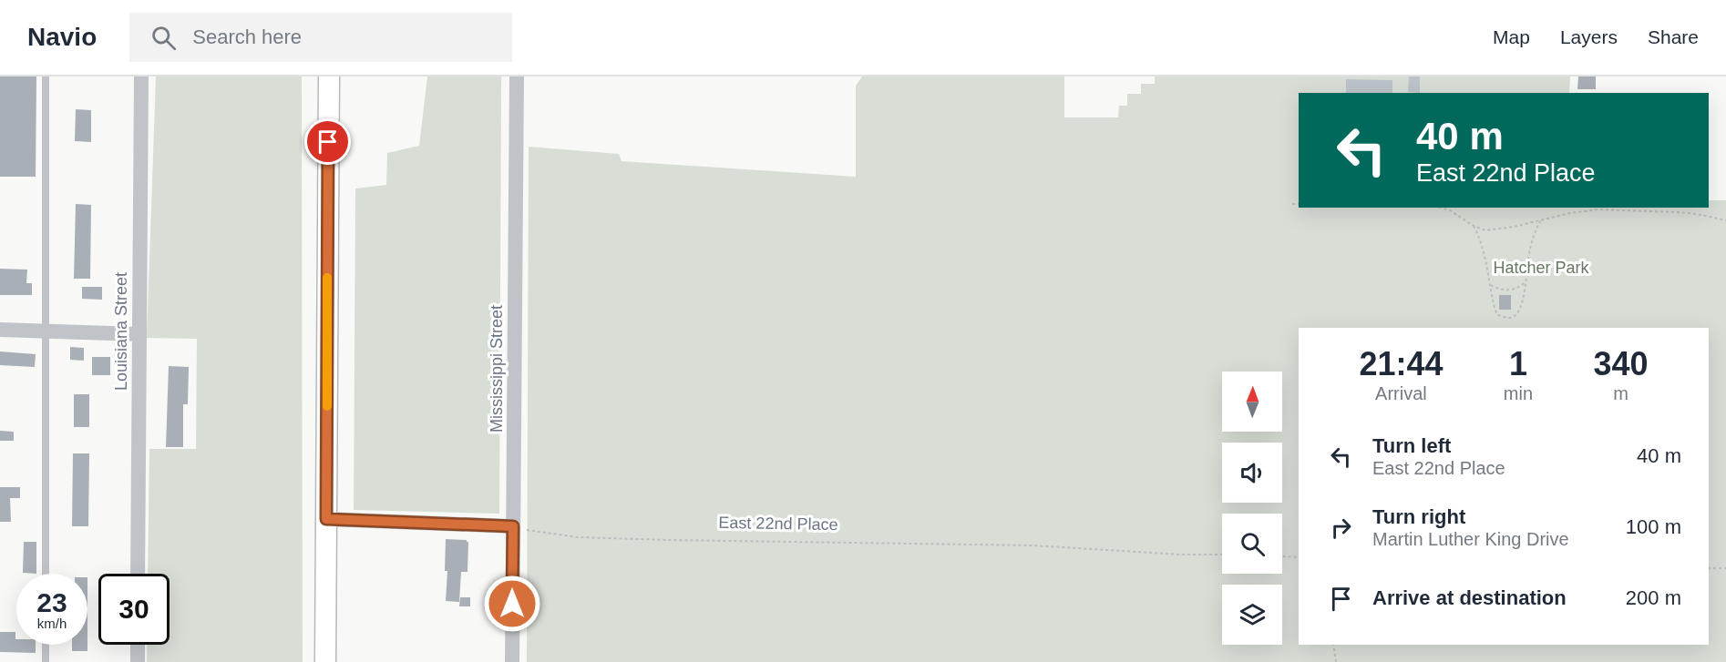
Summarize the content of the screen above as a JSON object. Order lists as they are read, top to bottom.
{
  "streets": {
    "street": ["Louisiana Street", "Mississippi Street"],
    "path": ["East 22nd Place"]
  },
  "crossings": [
    ["Mississippi Street", "East 22nd Place"]
  ],
  "parks": ["Hatcher Park"],
  "north": "top",
  "page": {
    "header": "Navio",
    "search": "Search here",
    "nav": ["Map", "Layers", "Share"],
    "turn": ["40 m", "East 22nd Place"],
    "eta": [
      "21:44",
      "Arrival",
      "1",
      "min",
      "340",
      "m"
    ],
    "list": [
      {
        "name": "Turn left",
        "note": "East 22nd Place",
        "value": "40 m"
      },
      {
        "name": "Turn right",
        "note": "Martin Luther King Drive",
        "value": "100 m"
      },
      {
        "name": "Arrive at destination",
        "value": "200 m"
      }
    ],
    "speed": "23 km/h",
    "limit": "30"
  }
}
